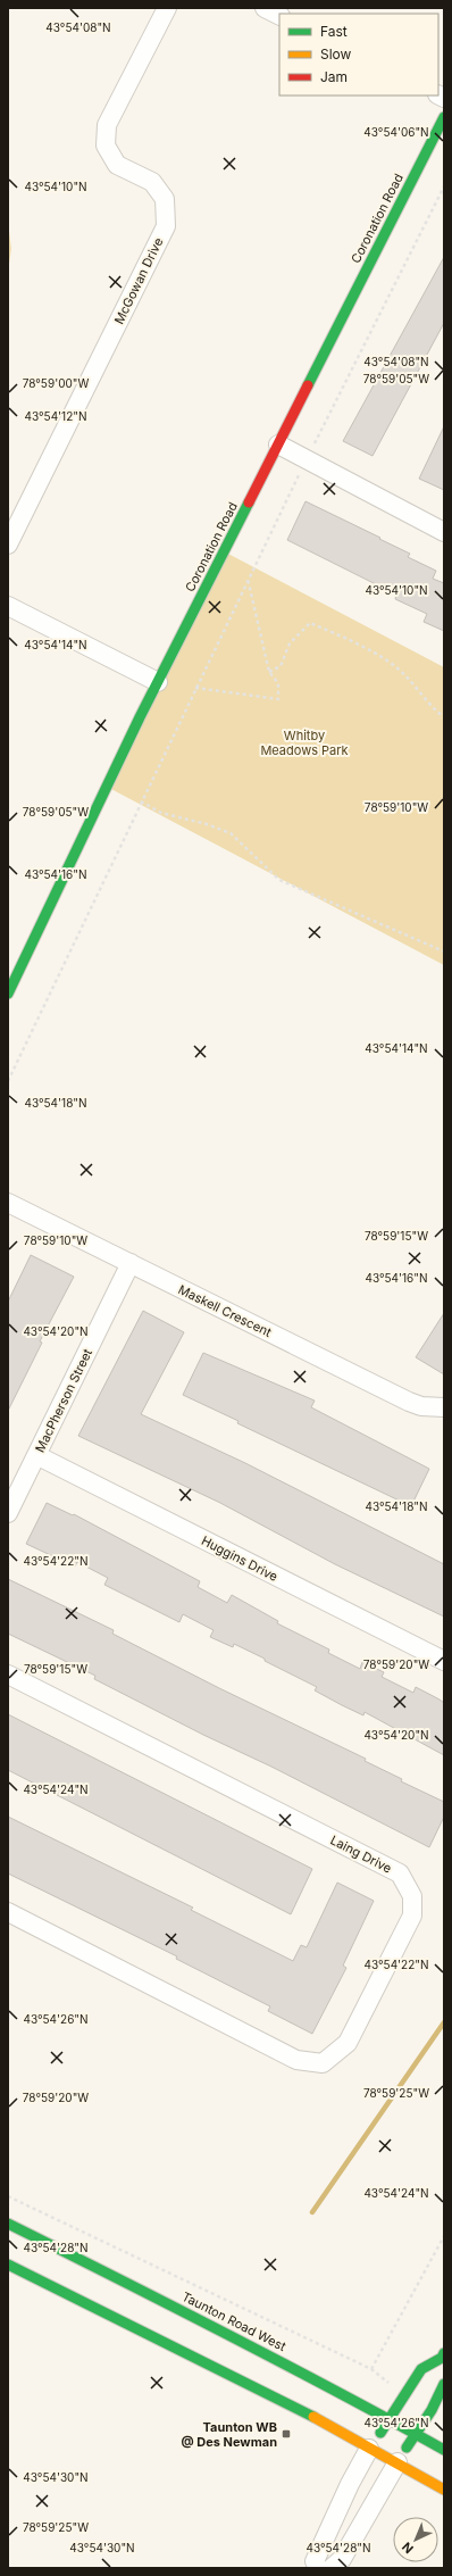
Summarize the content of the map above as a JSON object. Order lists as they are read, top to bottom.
{
  "streets": {
    "street": [
      "Coronation Road",
      "McGowan Drive",
      "Maskell Crescent",
      "MacPherson Street",
      "Huggins Drive",
      "Laing Drive",
      "Taunton Road West"
    ]
  },
  "crossings": [
    ["Maskell Crescent", "MacPherson Street"],
    ["MacPherson Street", "Huggins Drive"]
  ],
  "parks": ["Whitby Meadows Park"],
  "places": {
    "transit": ["Taunton WB @ Des Newman"]
  },
  "legend": ["Fast", "Slow", "Jam"],
  "north": "bottom left",
  "coordinates": [
    "43°54'08\"N",
    "43°54'06\"N",
    "43°54'10\"N",
    "78°59'05\"W",
    "78°59'00\"W",
    "43°54'12\"N",
    "43°54'14\"N",
    "78°59'10\"W",
    "43°54'16\"N",
    "43°54'18\"N",
    "78°59'15\"W",
    "43°54'20\"N",
    "43°54'22\"N",
    "78°59'20\"W",
    "43°54'24\"N",
    "43°54'26\"N",
    "78°59'25\"W",
    "43°54'28\"N",
    "43°54'30\"N"
  ]
}
